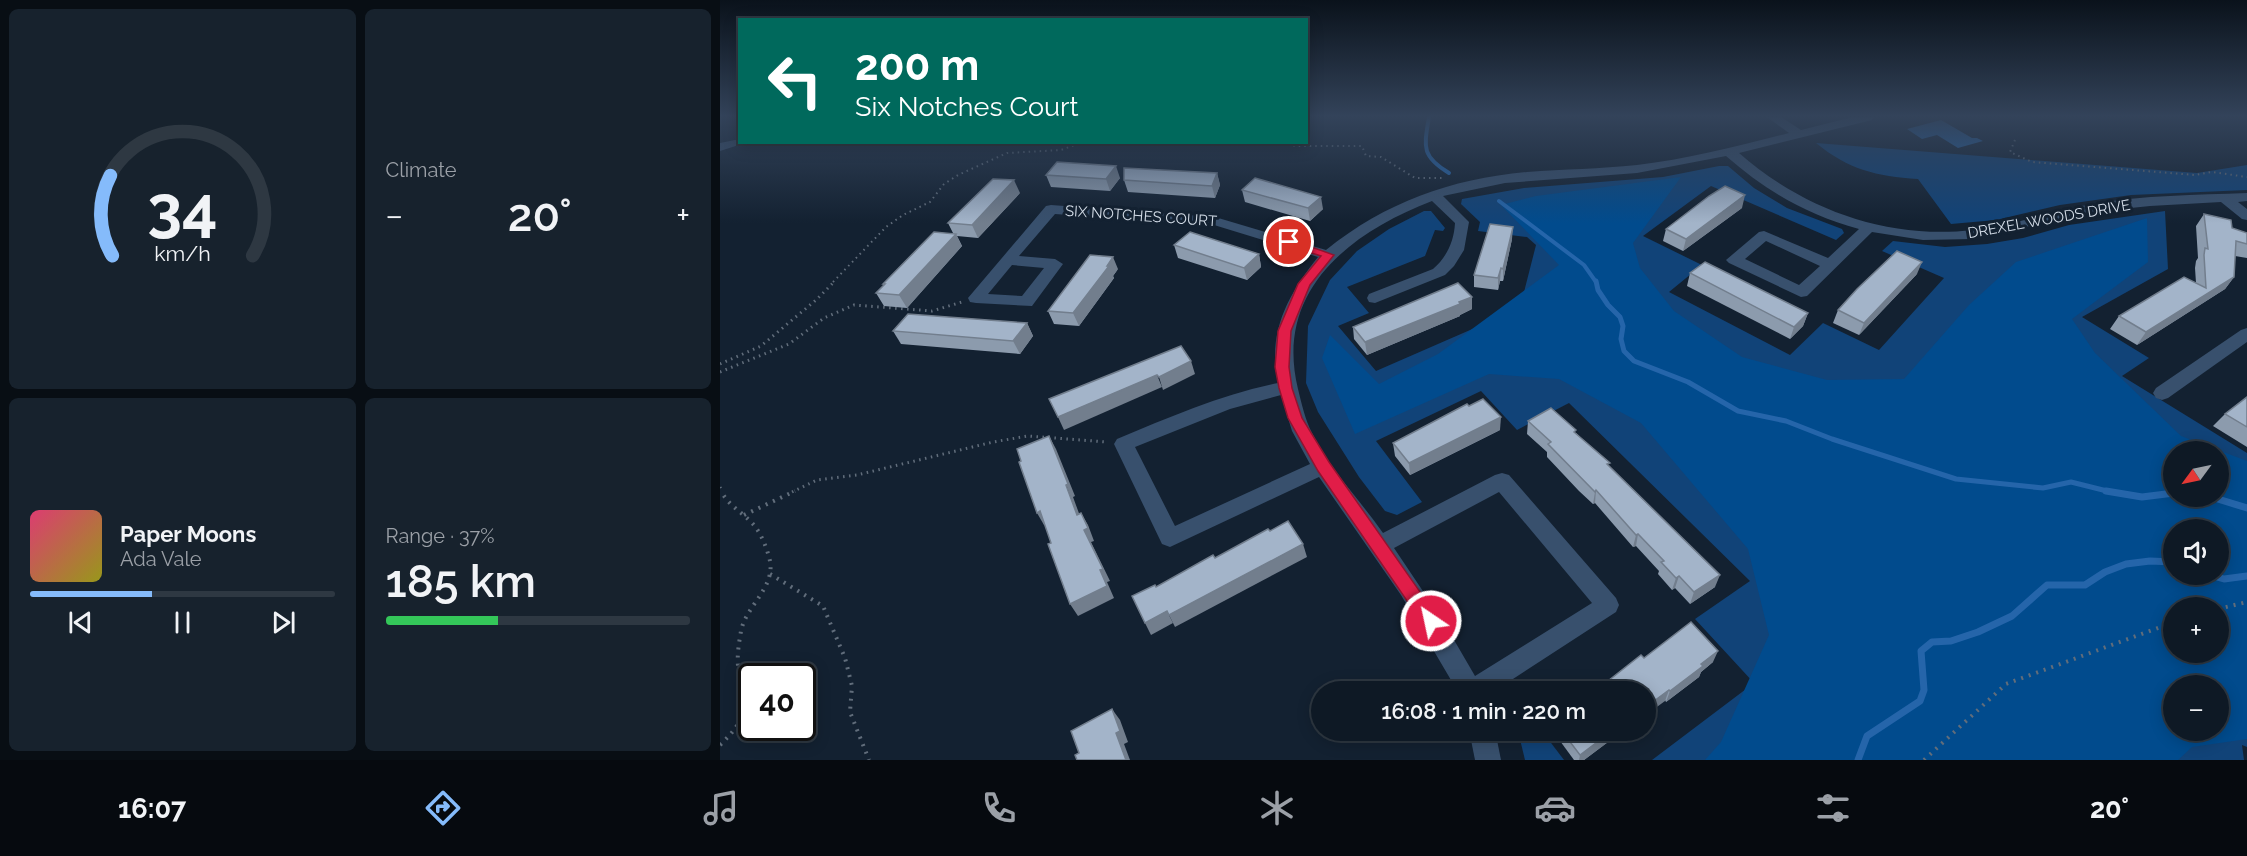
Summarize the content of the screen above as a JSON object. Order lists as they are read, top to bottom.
{
  "streets": {
    "street": ["SIX NOTCHES COURT", "DREXEL WOODS DRIVE"]
  },
  "north": "bottom left",
  "page": {
    "tile": [
      "Climate",
      ["Range · 37%", "185 km"]
    ],
    "turn": ["200 m", "Six Notches Court"],
    "heat": ["−", "20°", "+"],
    "map_buttons": ["+", "−"],
    "song": ["Paper Moons", "Ada Vale"],
    "limit": "40",
    "trip": "16:08 · 1 min · 220 m",
    "tabs": ["16:07", "20°"],
    "gauge": ["34", "km/h"]
  }
}
